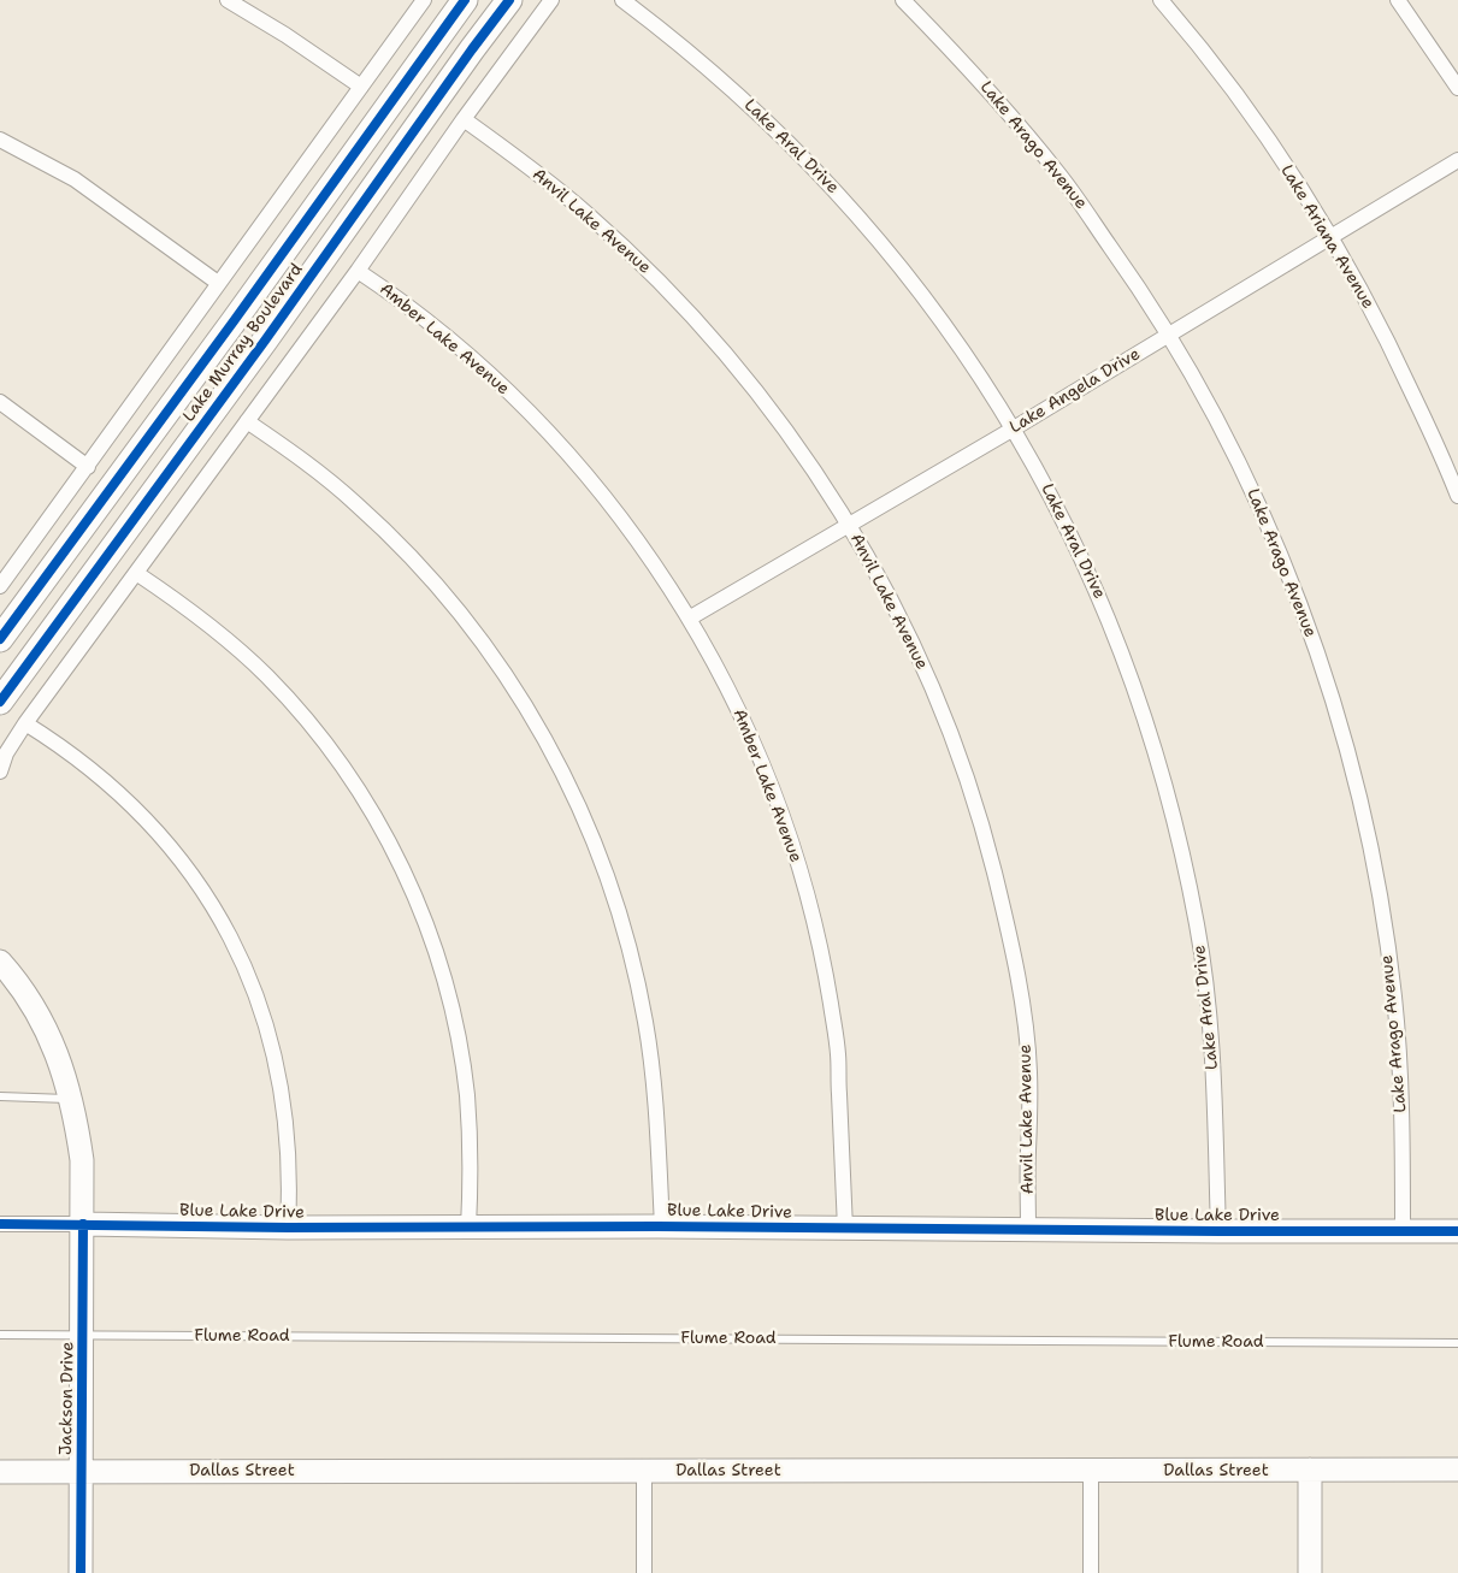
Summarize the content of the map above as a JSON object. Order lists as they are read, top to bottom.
{
  "streets": {
    "main road": ["Lake Murray Boulevard"],
    "street": [
      "Lake Arago Avenue",
      "Lake Aral Drive",
      "Anvil Lake Avenue",
      "Lake Ariana Avenue",
      "Amber Lake Avenue",
      "Lake Angela Drive",
      "Blue Lake Drive",
      "Jackson Drive",
      "Dallas Street"
    ],
    "lane": ["Flume Road"]
  },
  "crossings": [
    ["Lake Arago Avenue", "Lake Angela Drive"],
    ["Lake Arago Avenue", "Blue Lake Drive"],
    ["Lake Aral Drive", "Lake Angela Drive"],
    ["Lake Aral Drive", "Blue Lake Drive"],
    ["Anvil Lake Avenue", "Lake Angela Drive"],
    ["Anvil Lake Avenue", "Blue Lake Drive"],
    ["Lake Ariana Avenue", "Lake Angela Drive"],
    ["Amber Lake Avenue", "Lake Angela Drive"],
    ["Amber Lake Avenue", "Blue Lake Drive"],
    ["Blue Lake Drive", "Jackson Drive"],
    ["Flume Road", "Jackson Drive"],
    ["Jackson Drive", "Dallas Street"]
  ]
}
